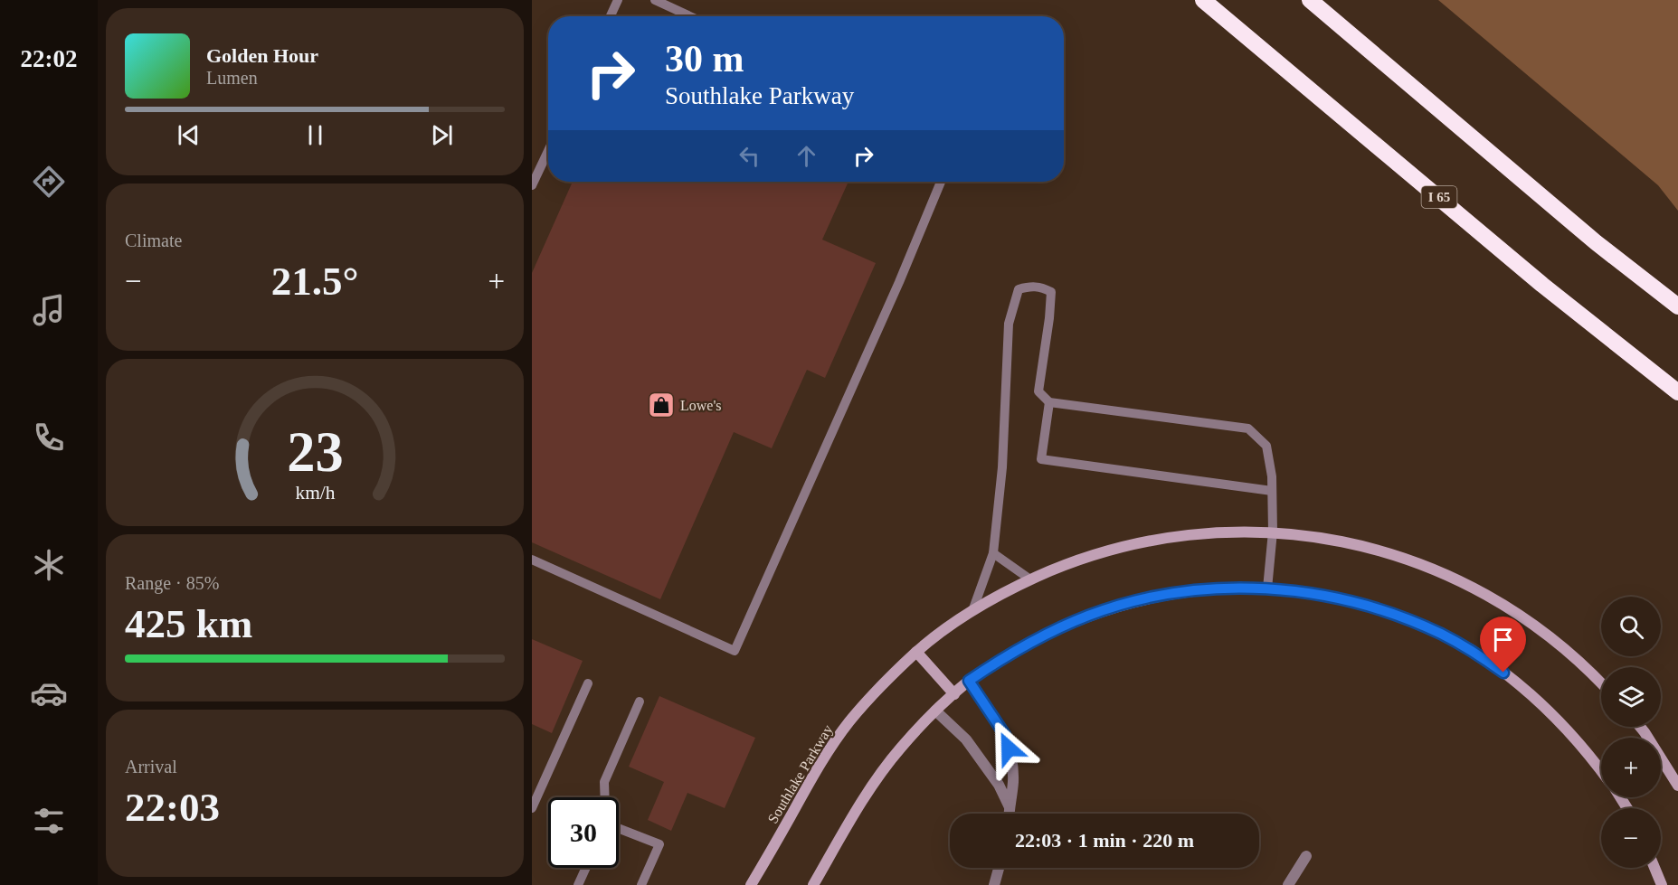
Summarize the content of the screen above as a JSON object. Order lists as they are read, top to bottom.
{
  "streets": {
    "highway": ["I 65"],
    "street": ["Southlake Parkway"]
  },
  "places": {
    "shop": ["Lowe's"]
  },
  "page": {
    "tabs": "22:02",
    "turn": ["30 m", "Southlake Parkway"],
    "song": ["Golden Hour", "Lumen"],
    "tile": [
      "Climate",
      ["Range · 85%", "425 km"],
      ["Arrival", "22:03"]
    ],
    "heat": ["−", "21.5°", "+"],
    "map_buttons": ["+", "−"],
    "limit": "30",
    "trip": "22:03 · 1 min · 220 m",
    "gauge": ["23", "km/h"]
  }
}
